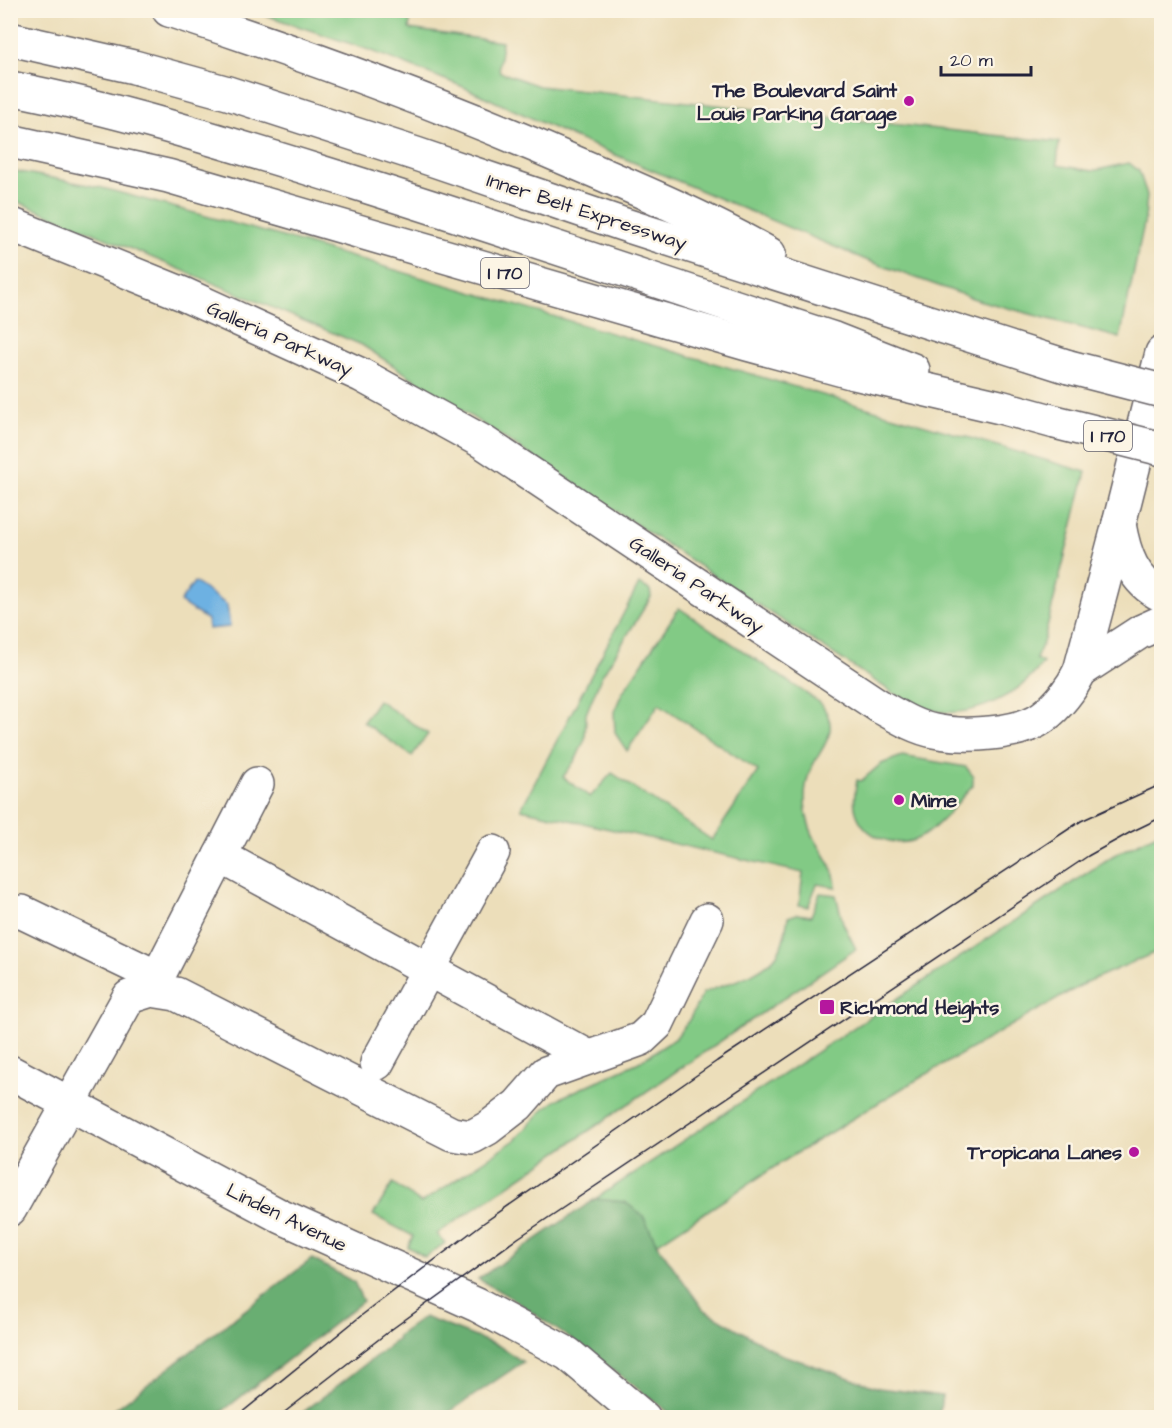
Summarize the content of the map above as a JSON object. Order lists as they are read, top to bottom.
{
  "streets": {
    "main road": [
      "Inner Belt Expressway",
      "I 170",
      "Galleria Parkway",
      "Linden Avenue"
    ]
  },
  "places": {
    "other": ["The Boulevard Saint Louis Parking Garage", "Mime", "Tropicana Lanes"],
    "transit": ["Richmond Heights"]
  },
  "scale_bar": "20 m"
}
